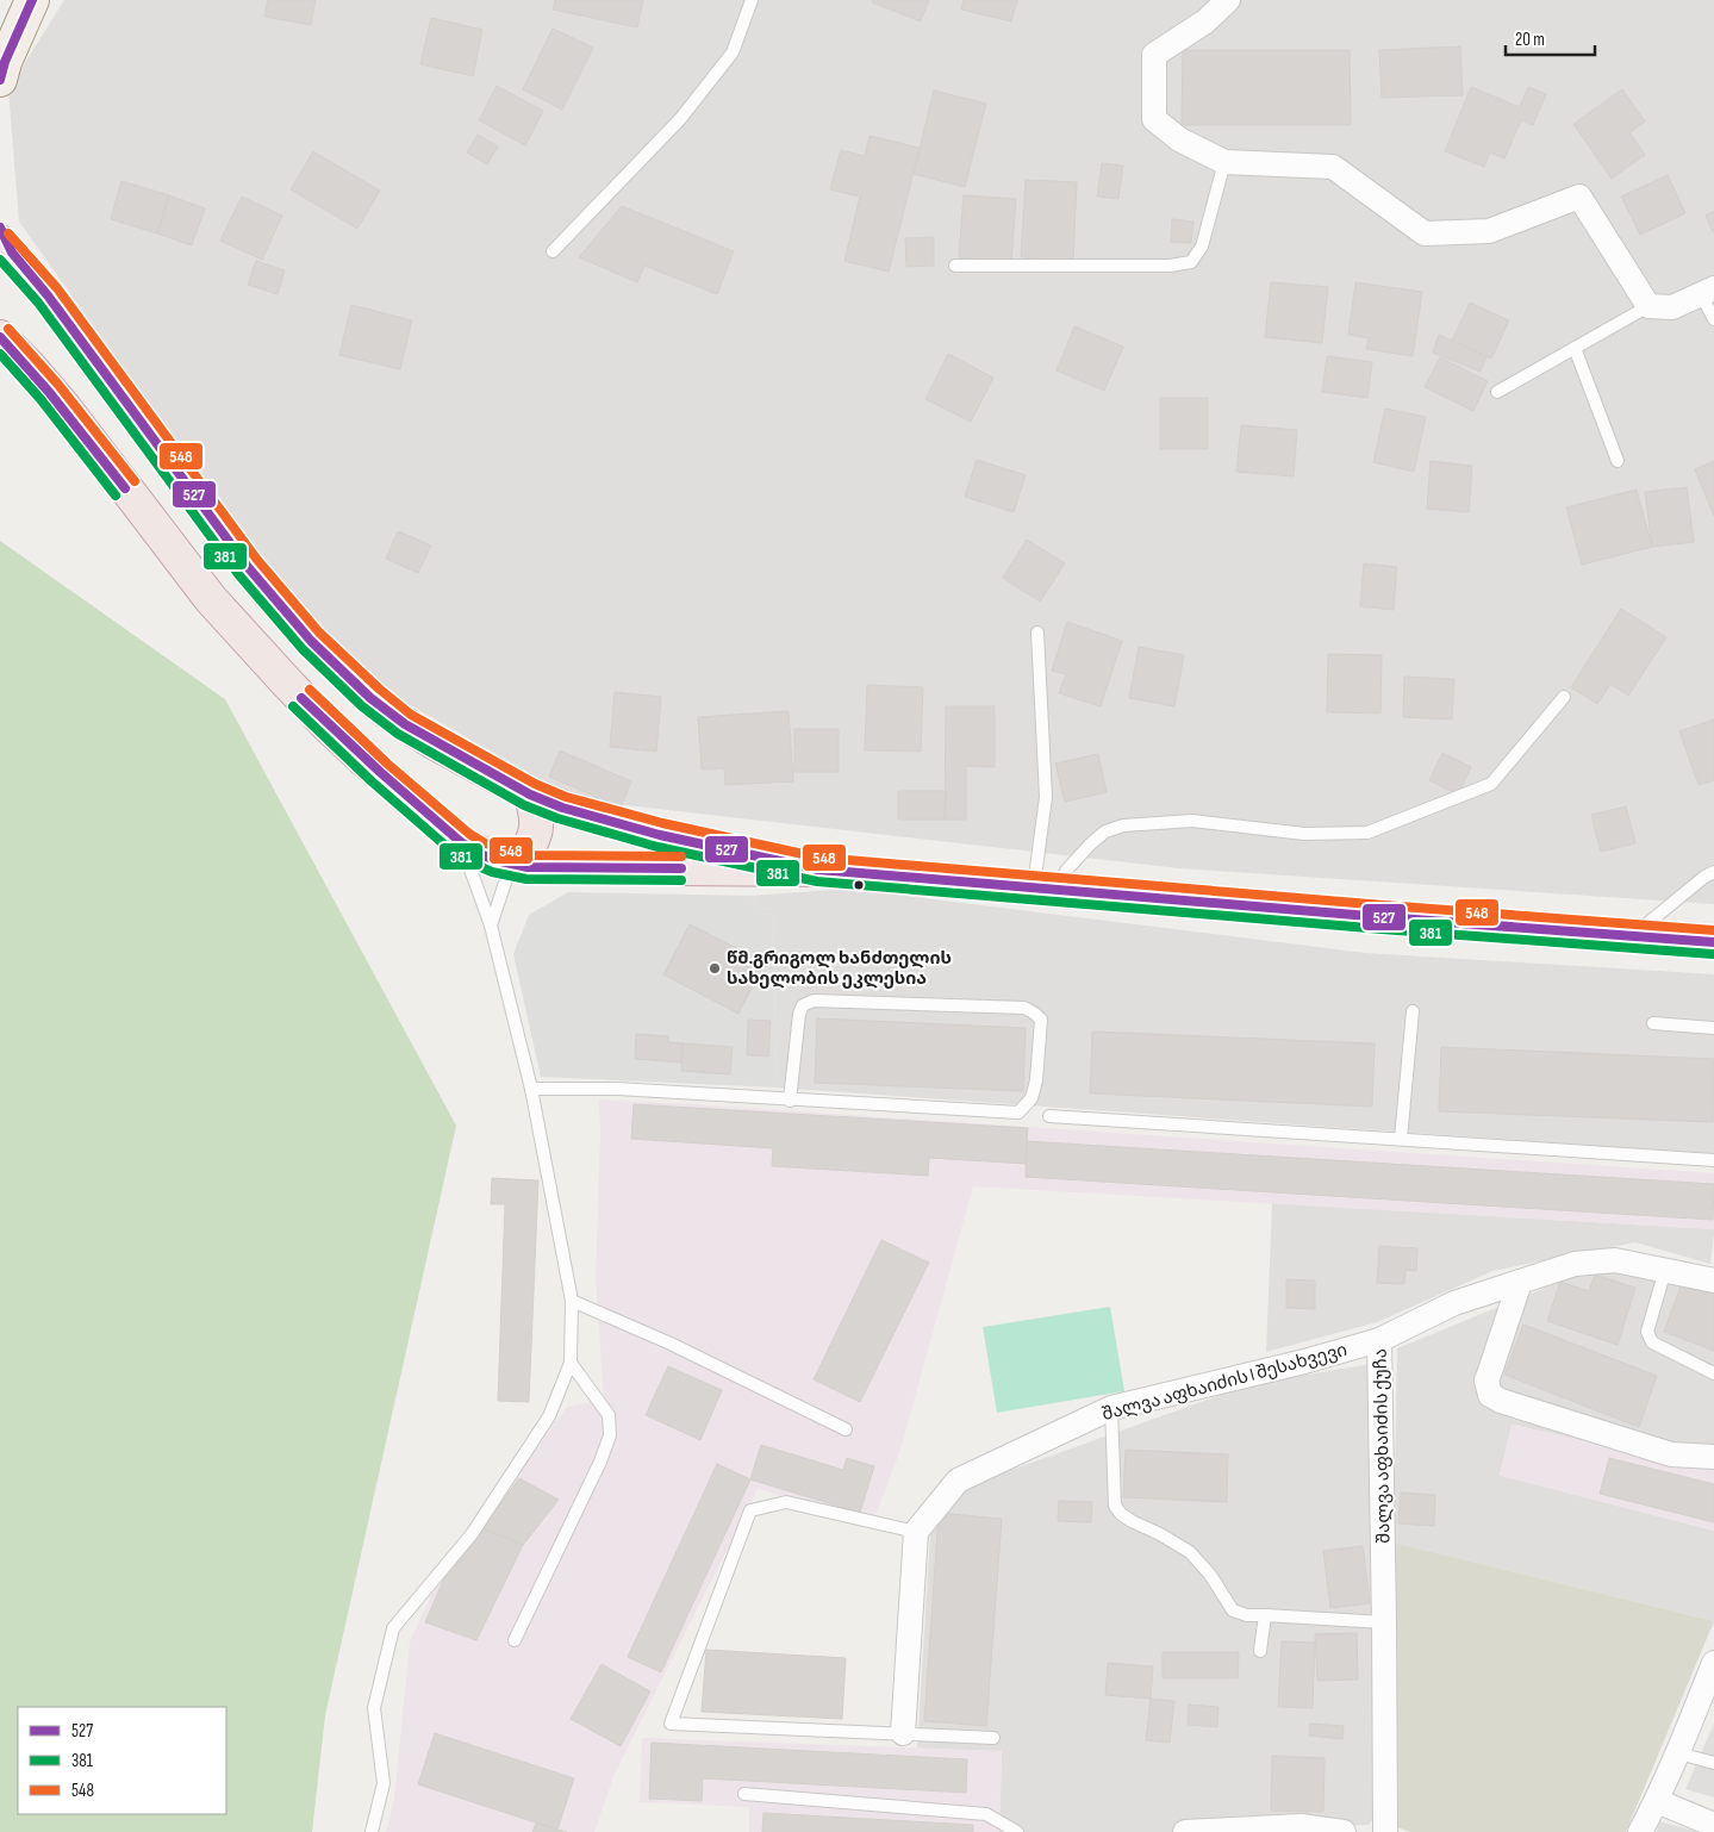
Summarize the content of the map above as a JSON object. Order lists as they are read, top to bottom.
{
  "streets": {
    "street": ["შალვა აფხაიძის I შესახვევი", "შალვა აფხაიძის ქუჩა"]
  },
  "crossings": [
    ["შალვა აფხაიძის I შესახვევი", "შალვა აფხაიძის ქუჩა"]
  ],
  "places": ["წმ.გრიგოლ ხანძთელის სახელობის ეკლესია"],
  "lines": ["transit line 527", "transit line 548", "transit line 381"],
  "legend": ["527", "381", "548"],
  "scale_bar": "20 m"
}
